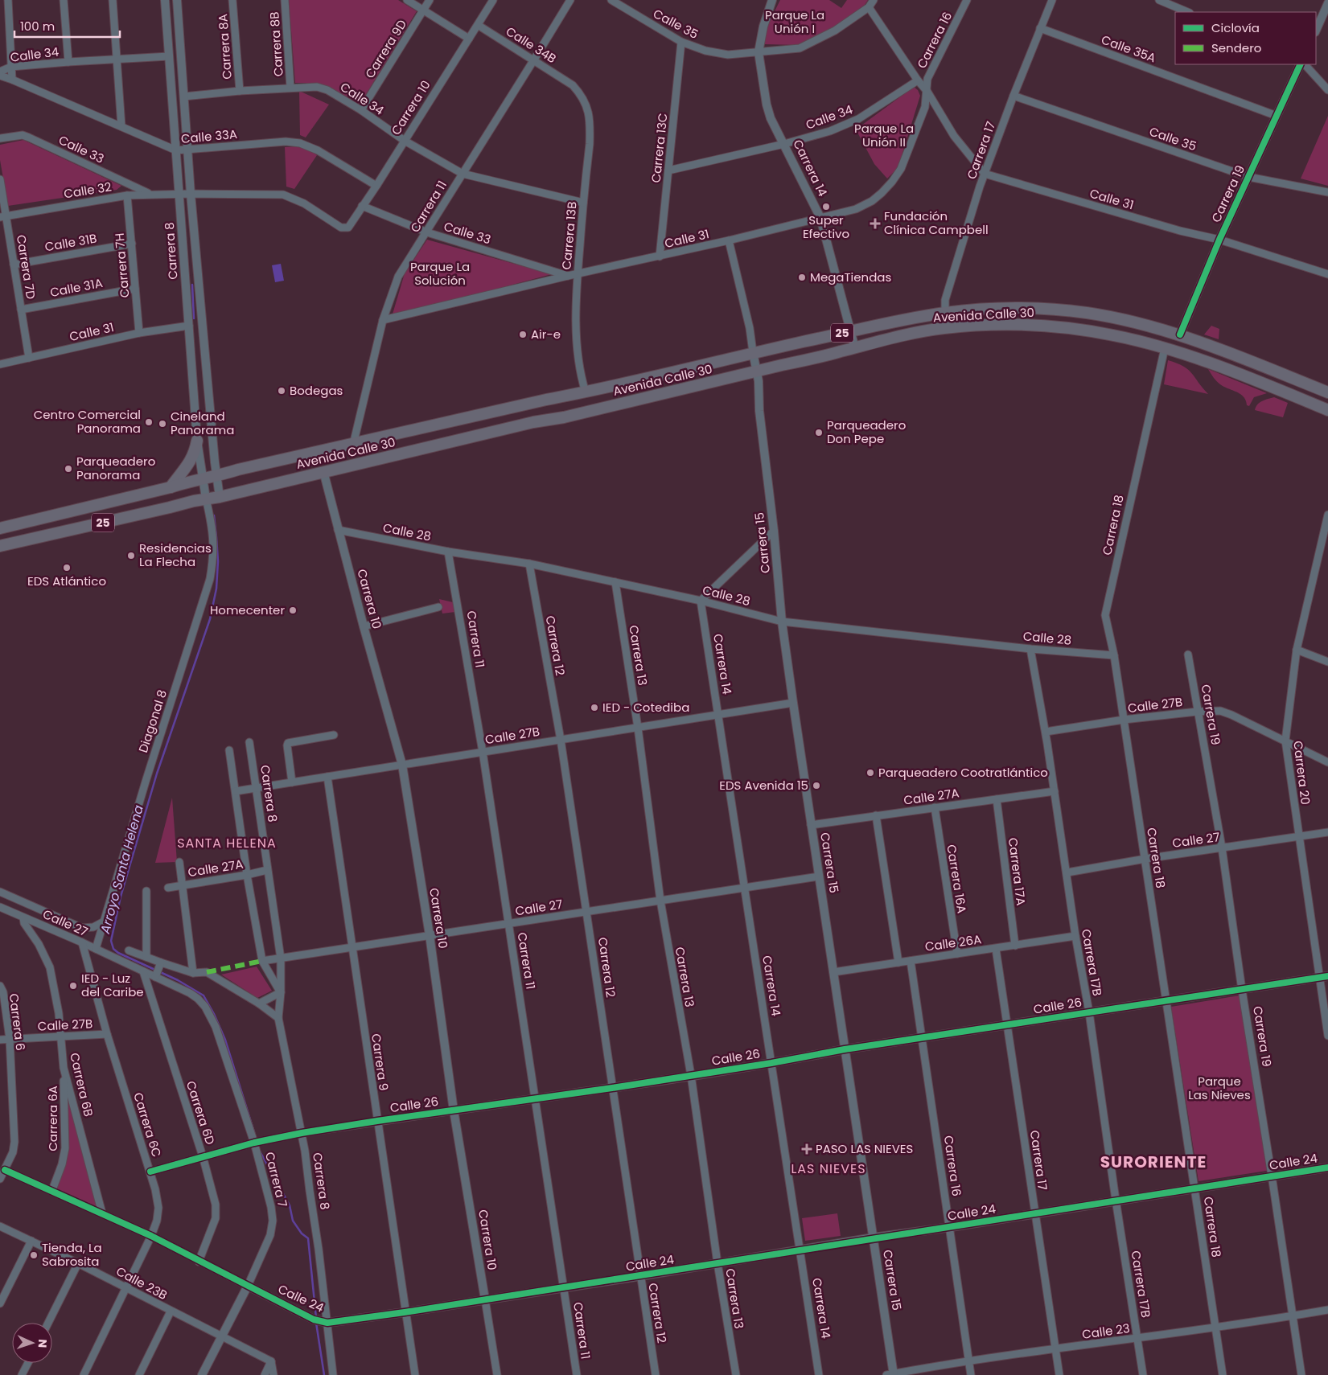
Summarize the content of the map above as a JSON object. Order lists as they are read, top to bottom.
{
  "streets": {
    "highway": ["Avenida Calle 30", "25"],
    "street": [
      "Calle 35",
      "Carrera 16",
      "Carrera 8B",
      "Calle 34B",
      "Carrera 8A",
      "Carrera 9D",
      "Calle 35A",
      "Calle 34",
      "Carrera 10",
      "Calle 33A",
      "Carrera 13C",
      "Calle 33",
      "Carrera 17",
      "Carrera 14",
      "Calle 32",
      "Carrera 19",
      "Calle 31",
      "Carrera 11",
      "Carrera 13B",
      "Calle 31B",
      "Carrera 8",
      "Carrera 7H",
      "Carrera 7D",
      "Calle 31A",
      "Carrera 18",
      "Calle 28",
      "Carrera 15",
      "Carrera 12",
      "Carrera 13",
      "Calle 27B",
      "Diagonal 8",
      "Carrera 20",
      "Calle 27A",
      "Calle 27",
      "Carrera 17A",
      "Carrera 16A",
      "Calle 26A",
      "Carrera 17B",
      "Calle 26",
      "Carrera 6",
      "Carrera 9",
      "Carrera 6B",
      "Carrera 6D",
      "Carrera 6A",
      "Carrera 6C",
      "Calle 24",
      "Carrera 7",
      "Calle 23B",
      "Calle 23"
    ]
  },
  "crossings": [
    ["Calle 35", "Carrera 13C"],
    ["Calle 35", "Carrera 17"],
    ["Calle 35", "Carrera 14"],
    ["Calle 35", "Carrera 19"],
    ["Carrera 16", "Calle 31"],
    ["Carrera 16", "Calle 26A"],
    ["Carrera 16", "Calle 26"],
    ["Carrera 16", "Calle 24"],
    ["Carrera 16", "Calle 23"],
    ["Carrera 8B", "Calle 34"],
    ["Calle 34B", "Carrera 10"],
    ["Calle 34B", "Carrera 11"],
    ["Calle 34B", "Carrera 13B"],
    ["Carrera 8A", "Calle 34"],
    ["Carrera 9D", "Calle 34"],
    ["Calle 35A", "Carrera 17"],
    ["Calle 35A", "Carrera 19"],
    ["Calle 34", "Carrera 10"],
    ["Calle 34", "Carrera 13C"],
    ["Calle 34", "Carrera 14"],
    ["Calle 34", "Carrera 11"],
    ["Calle 34", "Carrera 13B"],
    ["Calle 34", "Carrera 8"],
    ["Carrera 10", "Calle 33A"],
    ["Carrera 10", "Calle 33"],
    ["Carrera 10", "Carrera 8"],
    ["Carrera 10", "Avenida Calle 30"],
    ["Carrera 10", "Calle 28"],
    ["Carrera 10", "Calle 27B"],
    ["Carrera 10", "Calle 27"],
    ["Carrera 10", "Calle 26"],
    ["Carrera 10", "Calle 24"],
    ["Calle 33A", "Carrera 8"],
    ["Carrera 13C", "Calle 31"],
    ["Calle 33", "Calle 32"],
    ["Calle 33", "Calle 31"],
    ["Calle 33", "Carrera 11"],
    ["Carrera 17", "Calle 31"],
    ["Carrera 17", "Avenida Calle 30"],
    ["Carrera 17", "Calle 26A"],
    ["Carrera 17", "Calle 26"],
    ["Carrera 17", "Calle 24"],
    ["Carrera 17", "Calle 23"],
    ["Carrera 14", "Calle 31"],
    ["Carrera 14", "Avenida Calle 30"],
    ["Carrera 14", "Calle 28"],
    ["Carrera 14", "Calle 27B"],
    ["Carrera 14", "Calle 27"],
    ["Carrera 14", "Calle 26"],
    ["Carrera 14", "Calle 24"],
    ["Calle 32", "Carrera 8"],
    ["Calle 32", "Carrera 7H"],
    ["Calle 32", "Carrera 7D"],
    ["Carrera 19", "Calle 31"],
    ["Carrera 19", "Avenida Calle 30"],
    ["Carrera 19", "Calle 27B"],
    ["Carrera 19", "Calle 27"],
    ["Carrera 19", "Calle 26"],
    ["Carrera 19", "Calle 24"],
    ["Carrera 19", "Calle 23"],
    ["Calle 31", "Carrera 11"],
    ["Calle 31", "Carrera 13B"],
    ["Calle 31", "Carrera 8"],
    ["Calle 31", "Carrera 7H"],
    ["Calle 31", "Carrera 7D"],
    ["Carrera 11", "Avenida Calle 30"],
    ["Carrera 11", "Calle 28"],
    ["Carrera 11", "Calle 27B"],
    ["Carrera 11", "Calle 27"],
    ["Carrera 11", "Calle 26"],
    ["Carrera 11", "Calle 24"],
    ["Carrera 13B", "Avenida Calle 30"],
    ["Calle 31B", "Carrera 7H"],
    ["Calle 31B", "Carrera 7D"],
    ["Carrera 8", "Avenida Calle 30"],
    ["Carrera 8", "Calle 27B"],
    ["Carrera 8", "Diagonal 8"],
    ["Carrera 8", "Calle 27A"],
    ["Carrera 8", "Calle 27"],
    ["Carrera 8", "Calle 26"],
    ["Carrera 8", "Calle 24"],
    ["Carrera 7H", "Calle 31A"],
    ["Carrera 7D", "Calle 31A"],
    ["Avenida Calle 30", "Carrera 18"],
    ["Avenida Calle 30", "Carrera 15"],
    ["Avenida Calle 30", "Diagonal 8"],
    ["Carrera 18", "Calle 28"],
    ["Carrera 18", "Calle 27B"],
    ["Carrera 18", "Calle 27"],
    ["Carrera 18", "Calle 26"],
    ["Carrera 18", "Calle 24"],
    ["Carrera 18", "Calle 23"],
    ["Calle 28", "Carrera 15"],
    ["Calle 28", "Carrera 12"],
    ["Calle 28", "Carrera 13"],
    ["Calle 28", "Carrera 17B"],
    ["Carrera 15", "Calle 27B"],
    ["Carrera 15", "Calle 27A"],
    ["Carrera 15", "Calle 27"],
    ["Carrera 15", "Calle 26A"],
    ["Carrera 15", "Calle 26"],
    ["Carrera 15", "Calle 24"],
    ["Carrera 15", "Calle 23"],
    ["Carrera 12", "Calle 27B"],
    ["Carrera 12", "Calle 27"],
    ["Carrera 12", "Calle 26"],
    ["Carrera 12", "Calle 24"],
    ["Carrera 13", "Calle 27B"],
    ["Carrera 13", "Calle 27"],
    ["Carrera 13", "Calle 26"],
    ["Carrera 13", "Calle 24"],
    ["Calle 27B", "Carrera 20"],
    ["Calle 27B", "Carrera 17B"],
    ["Calle 27B", "Carrera 6"],
    ["Calle 27B", "Carrera 9"],
    ["Calle 27B", "Carrera 6B"],
    ["Calle 27B", "Carrera 6C"],
    ["Diagonal 8", "Calle 27"],
    ["Carrera 20", "Calle 27"],
    ["Carrera 20", "Calle 26"],
    ["Calle 27A", "Carrera 17A"],
    ["Calle 27A", "Carrera 16A"],
    ["Calle 27A", "Carrera 17B"],
    ["Calle 27", "Carrera 17B"],
    ["Calle 27", "Carrera 9"],
    ["Calle 27", "Carrera 6B"],
    ["Calle 27", "Carrera 6D"],
    ["Calle 27", "Carrera 6C"],
    ["Calle 27", "Carrera 7"],
    ["Carrera 17A", "Calle 26A"],
    ["Carrera 16A", "Calle 26A"],
    ["Calle 26A", "Carrera 17B"],
    ["Carrera 17B", "Calle 26"],
    ["Carrera 17B", "Calle 24"],
    ["Carrera 17B", "Calle 23"],
    ["Calle 26", "Carrera 9"],
    ["Calle 26", "Carrera 6D"],
    ["Calle 26", "Carrera 6C"],
    ["Calle 26", "Carrera 7"],
    ["Carrera 6", "Calle 24"],
    ["Carrera 9", "Calle 24"],
    ["Carrera 6B", "Carrera 6A"],
    ["Carrera 6B", "Calle 24"],
    ["Carrera 6D", "Calle 24"],
    ["Carrera 6D", "Carrera 7"],
    ["Carrera 6A", "Calle 24"],
    ["Carrera 6C", "Calle 24"],
    ["Carrera 6C", "Calle 23B"],
    ["Calle 24", "Carrera 7"],
    ["Carrera 7", "Calle 23B"]
  ],
  "districts": ["SANTA HELENA", "SURORIENTE", "LAS NIEVES"],
  "water": ["Arroyo Santa Helena"],
  "parks": [
    "Parque La Unión I",
    "Parque La Unión II",
    "Parque La Solución",
    "Parque Las Nieves"
  ],
  "places": {
    "other": [
      "Super Efectivo",
      "MegaTiendas",
      "Air-e",
      "Bodegas",
      "Centro Comercial Panorama",
      "Cineland Panorama",
      "Parqueadero Don Pepe",
      "Parqueadero Panorama",
      "Residencias La Flecha",
      "EDS Atlántico",
      "Homecenter",
      "IED - Cotediba",
      "Parqueadero Cootratlántico",
      "EDS Avenida 15",
      "IED - Luz del Caribe",
      "Tienda, La Sabrosita"
    ],
    "health": ["Fundación Clínica Campbell", "PASO LAS NIEVES"]
  },
  "legend": ["Ciclovía", "Sendero"],
  "scale_bar": "100 m",
  "north": "right"
}
